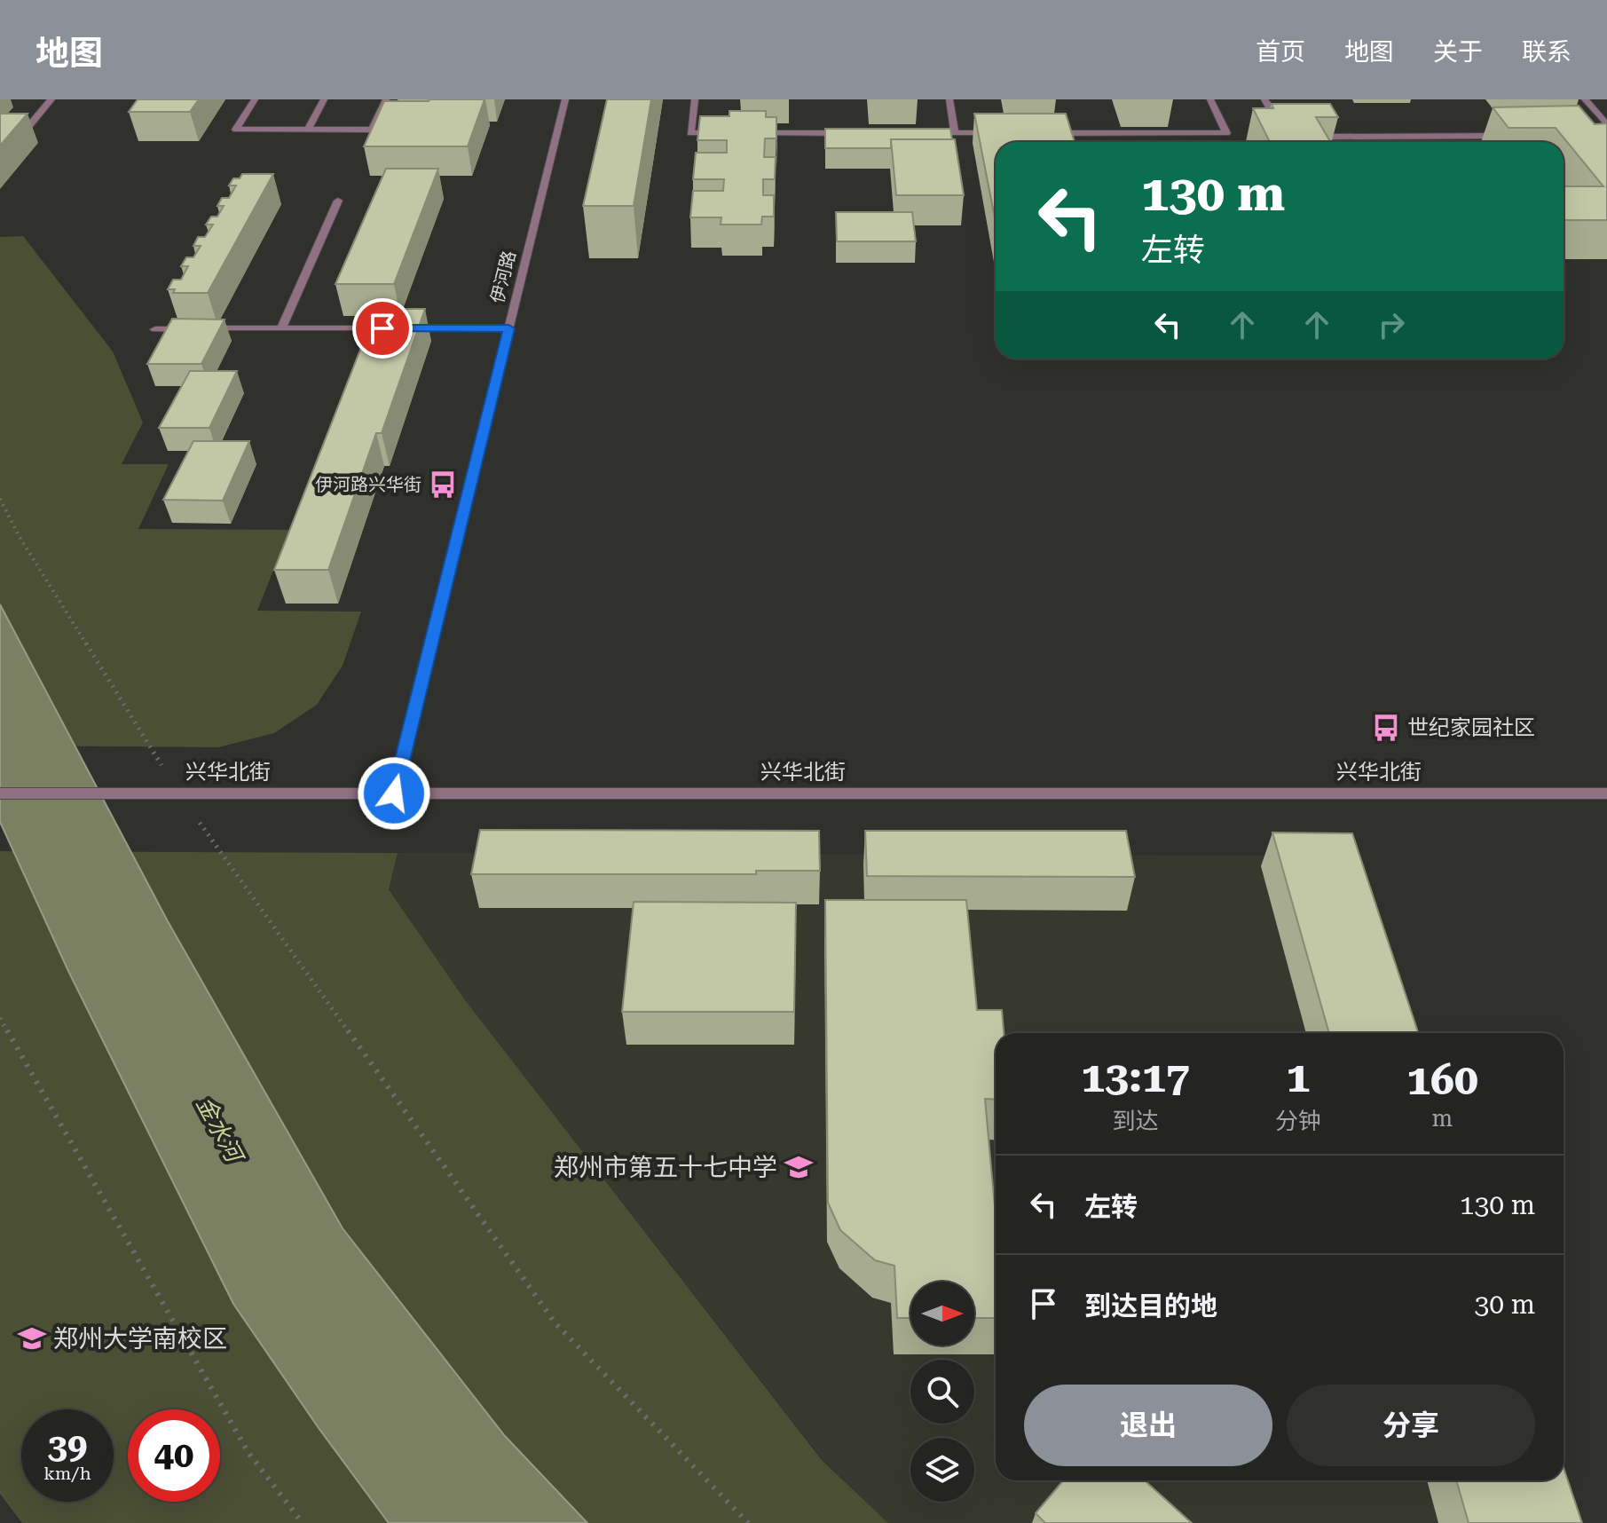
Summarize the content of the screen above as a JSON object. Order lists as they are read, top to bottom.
{
  "streets": {
    "street": ["伊河路", "兴华北街"]
  },
  "crossings": [
    ["伊河路", "兴华北街"]
  ],
  "water": ["金水河"],
  "places": {
    "bus stop": ["伊河路兴华街", "世纪家园社区"],
    "school or university": ["郑州市第五十七中学", "郑州大学南校区"]
  },
  "north": "right",
  "page": {
    "header": "地图",
    "nav": [
      "首页",
      "地图",
      "关于",
      "联系"
    ],
    "turn": ["130 m", "左转"],
    "eta": [
      "13:17",
      "到达",
      "1",
      "分钟",
      "160",
      "m"
    ],
    "list": [
      {
        "name": "左转",
        "value": "130 m"
      },
      {
        "name": "到达目的地",
        "value": "30 m"
      }
    ],
    "buttons": ["退出", "分享"],
    "speed": "39 km/h",
    "limit": "40"
  }
}
